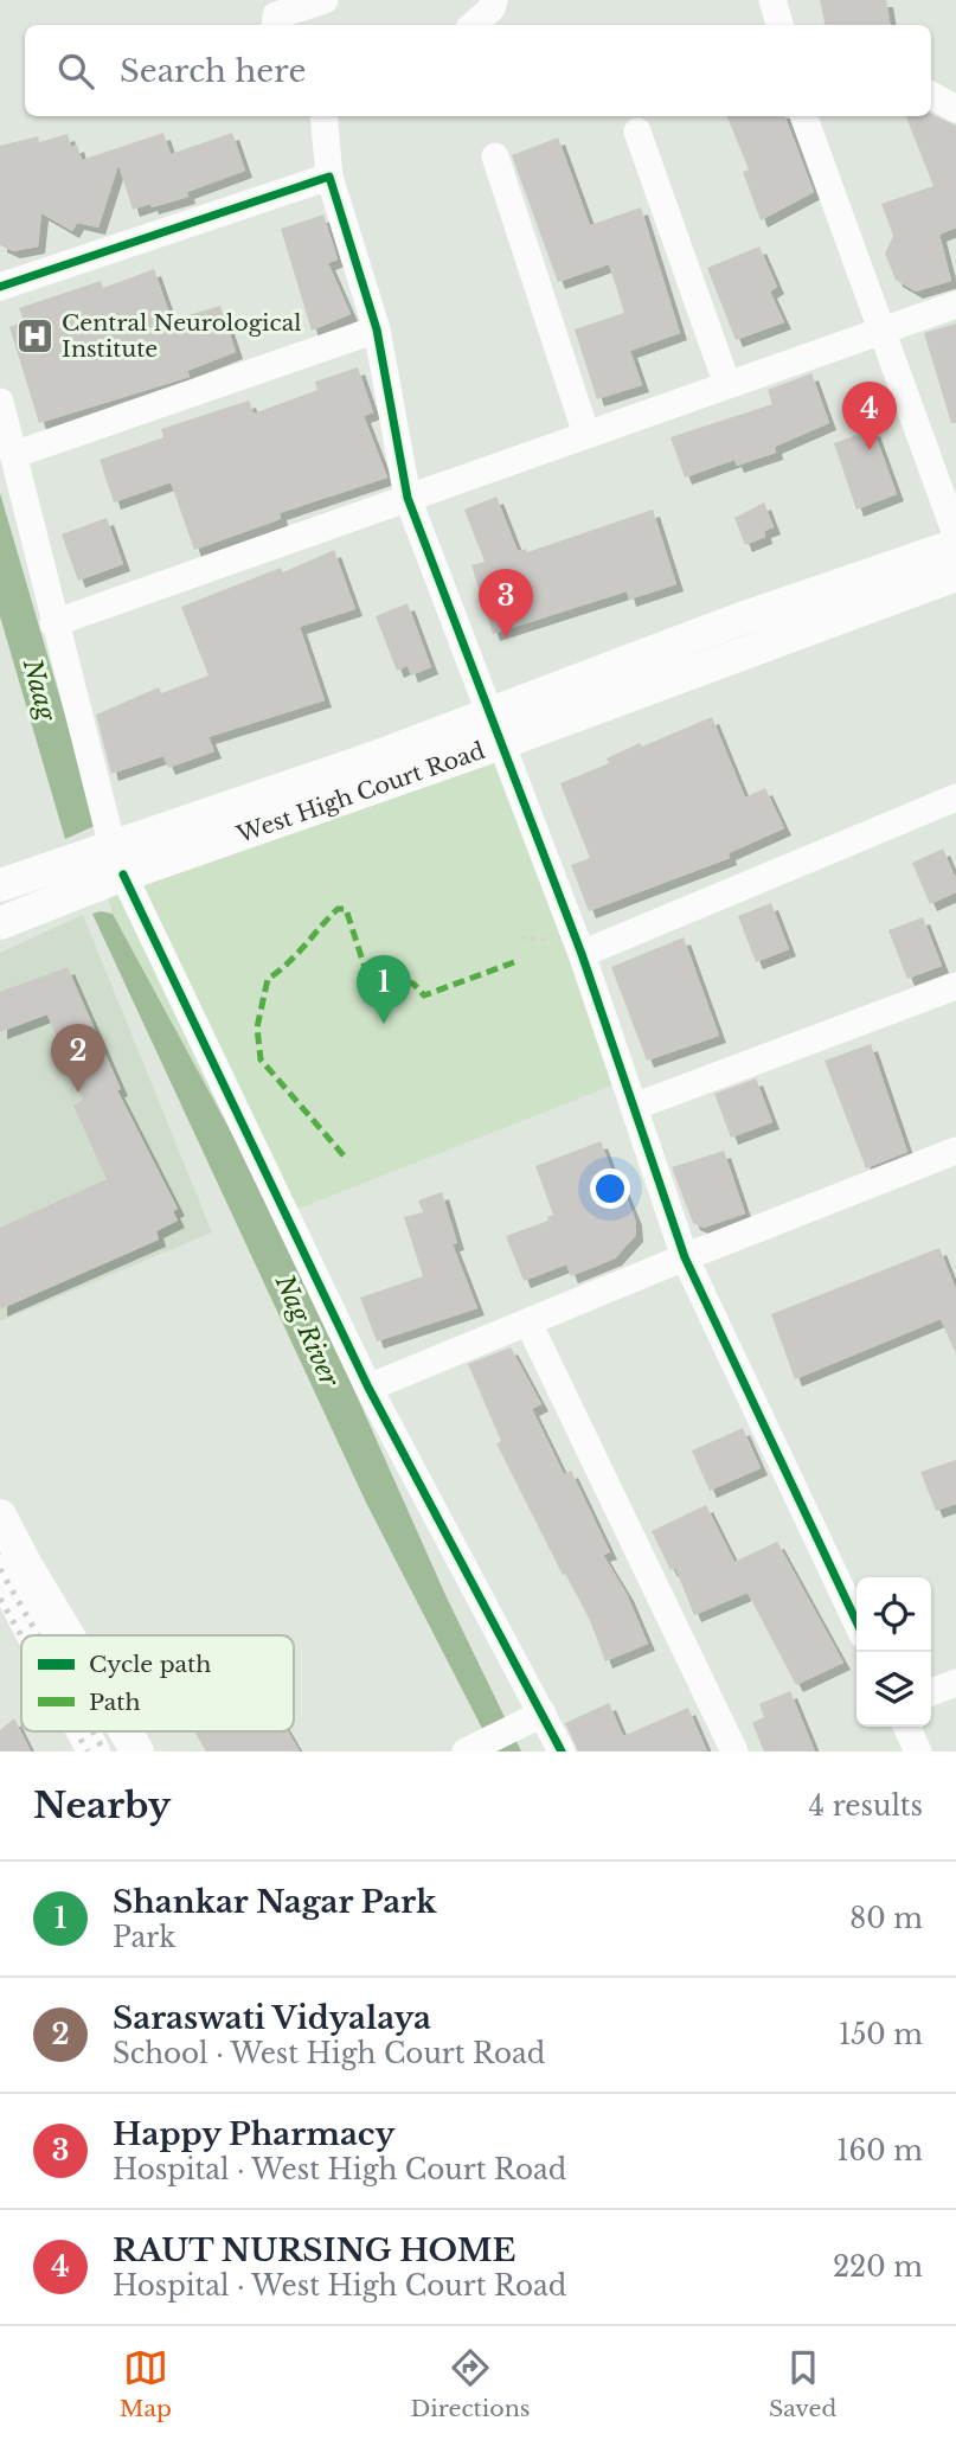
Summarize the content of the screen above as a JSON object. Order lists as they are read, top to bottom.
{
  "streets": {
    "main road": ["West High Court Road"]
  },
  "water": ["Naag", "Nag River"],
  "places": {
    "hospital": ["Central Neurological Institute"]
  },
  "legend": ["Cycle path", "Path"],
  "page": {
    "search": "Search here",
    "pins": [
      "4",
      "3",
      "1",
      "2"
    ],
    "heading": ["Nearby", "4 results"],
    "list": [
      {
        "mark": "1",
        "name": "Shankar Nagar Park",
        "note": "Park",
        "value": "80 m"
      },
      {
        "mark": "2",
        "name": "Saraswati Vidyalaya",
        "note": "School · West High Court Road",
        "value": "150 m"
      },
      {
        "mark": "3",
        "name": "Happy Pharmacy",
        "note": "Hospital · West High Court Road",
        "value": "160 m"
      },
      {
        "mark": "4",
        "name": "RAUT NURSING HOME",
        "note": "Hospital · West High Court Road",
        "value": "220 m"
      }
    ],
    "nav": ["Map", "Directions", "Saved"]
  }
}
